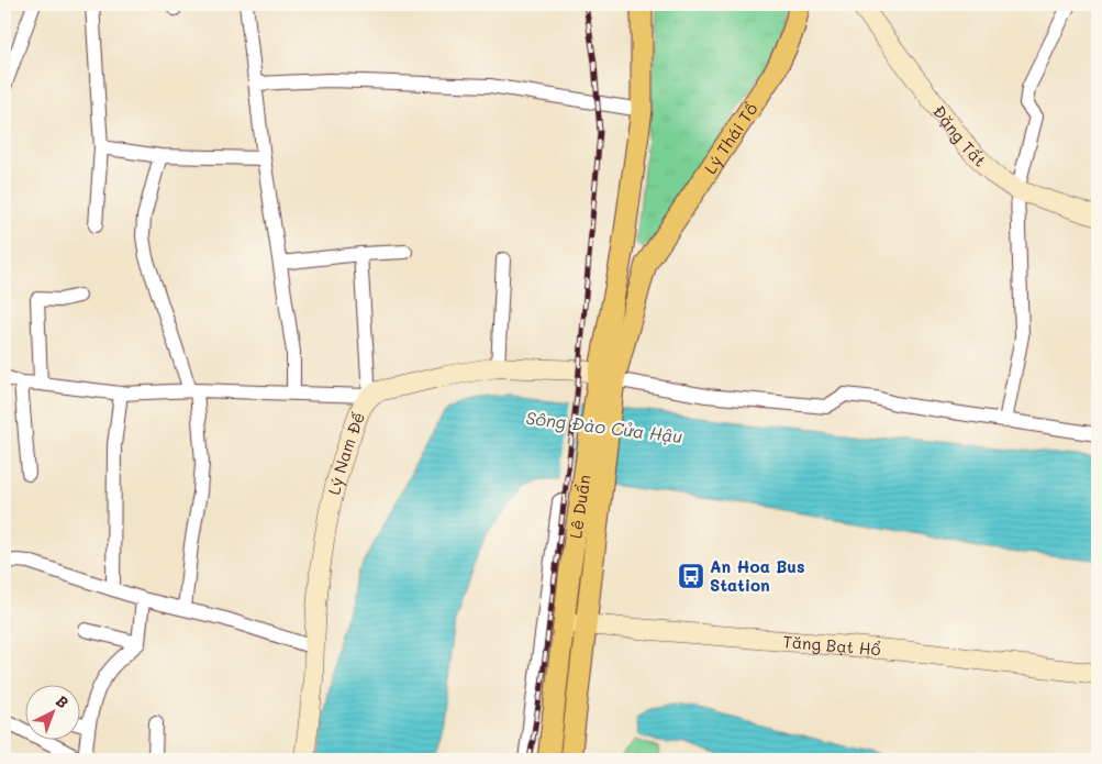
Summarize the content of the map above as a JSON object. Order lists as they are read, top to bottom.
{
  "streets": {
    "main road": ["Lý Thái Tổ", "Lê Duẩn"],
    "street": ["Đặng Tất", "Lý Nam Đế", "Tăng Bạt Hổ"]
  },
  "crossings": [
    ["Lý Thái Tổ", "Lê Duẩn"],
    ["Lý Nam Đế", "Lê Duẩn"],
    ["Lê Duẩn", "Tăng Bạt Hổ"]
  ],
  "water": ["Sông Đào Cửa Hậu"],
  "places": {
    "bus stop": ["An Hoa Bus Station"]
  },
  "north": "top right"
}
